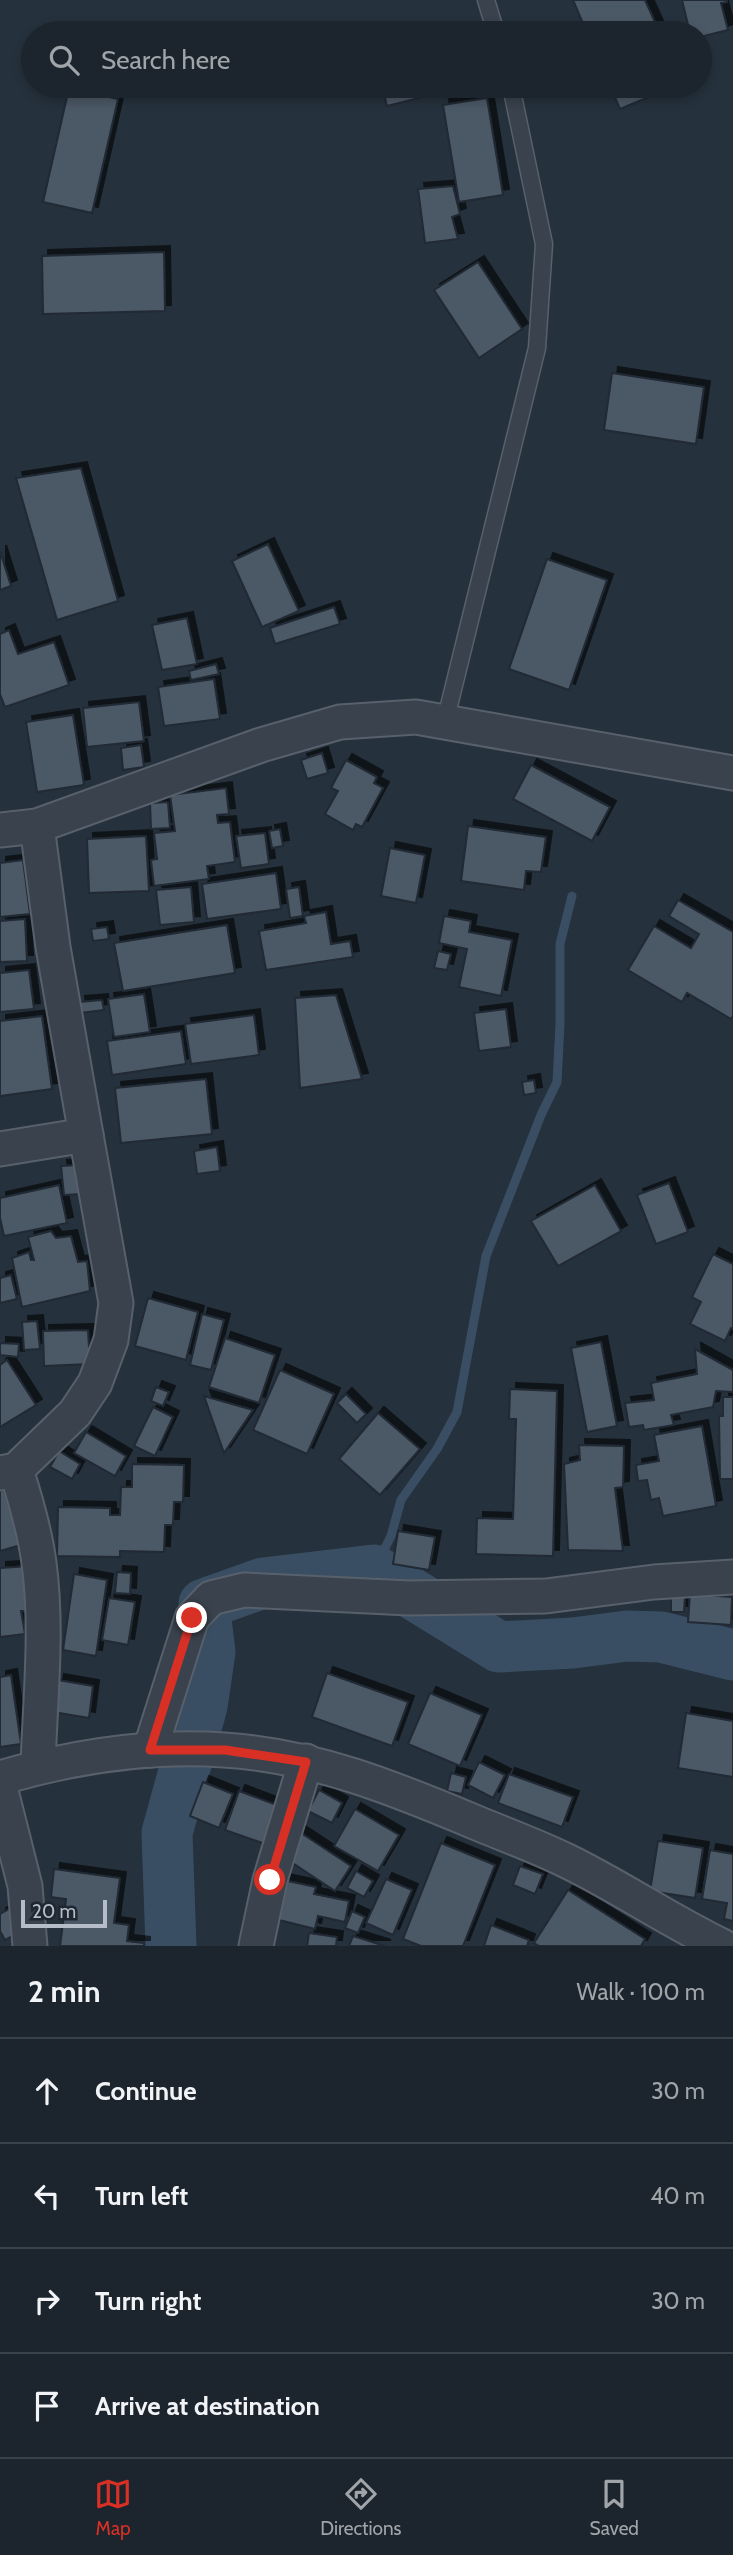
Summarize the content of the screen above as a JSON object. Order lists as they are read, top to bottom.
{
  "scale_bar": "20 m",
  "page": {
    "search": "Search here",
    "scale": "20 m",
    "heading": ["2 min", "Walk · 100 m"],
    "list": [
      ["Continue", "30 m"],
      ["Turn left", "40 m"],
      ["Turn right", "30 m"],
      "Arrive at destination"
    ],
    "nav": ["Map", "Directions", "Saved"]
  }
}
